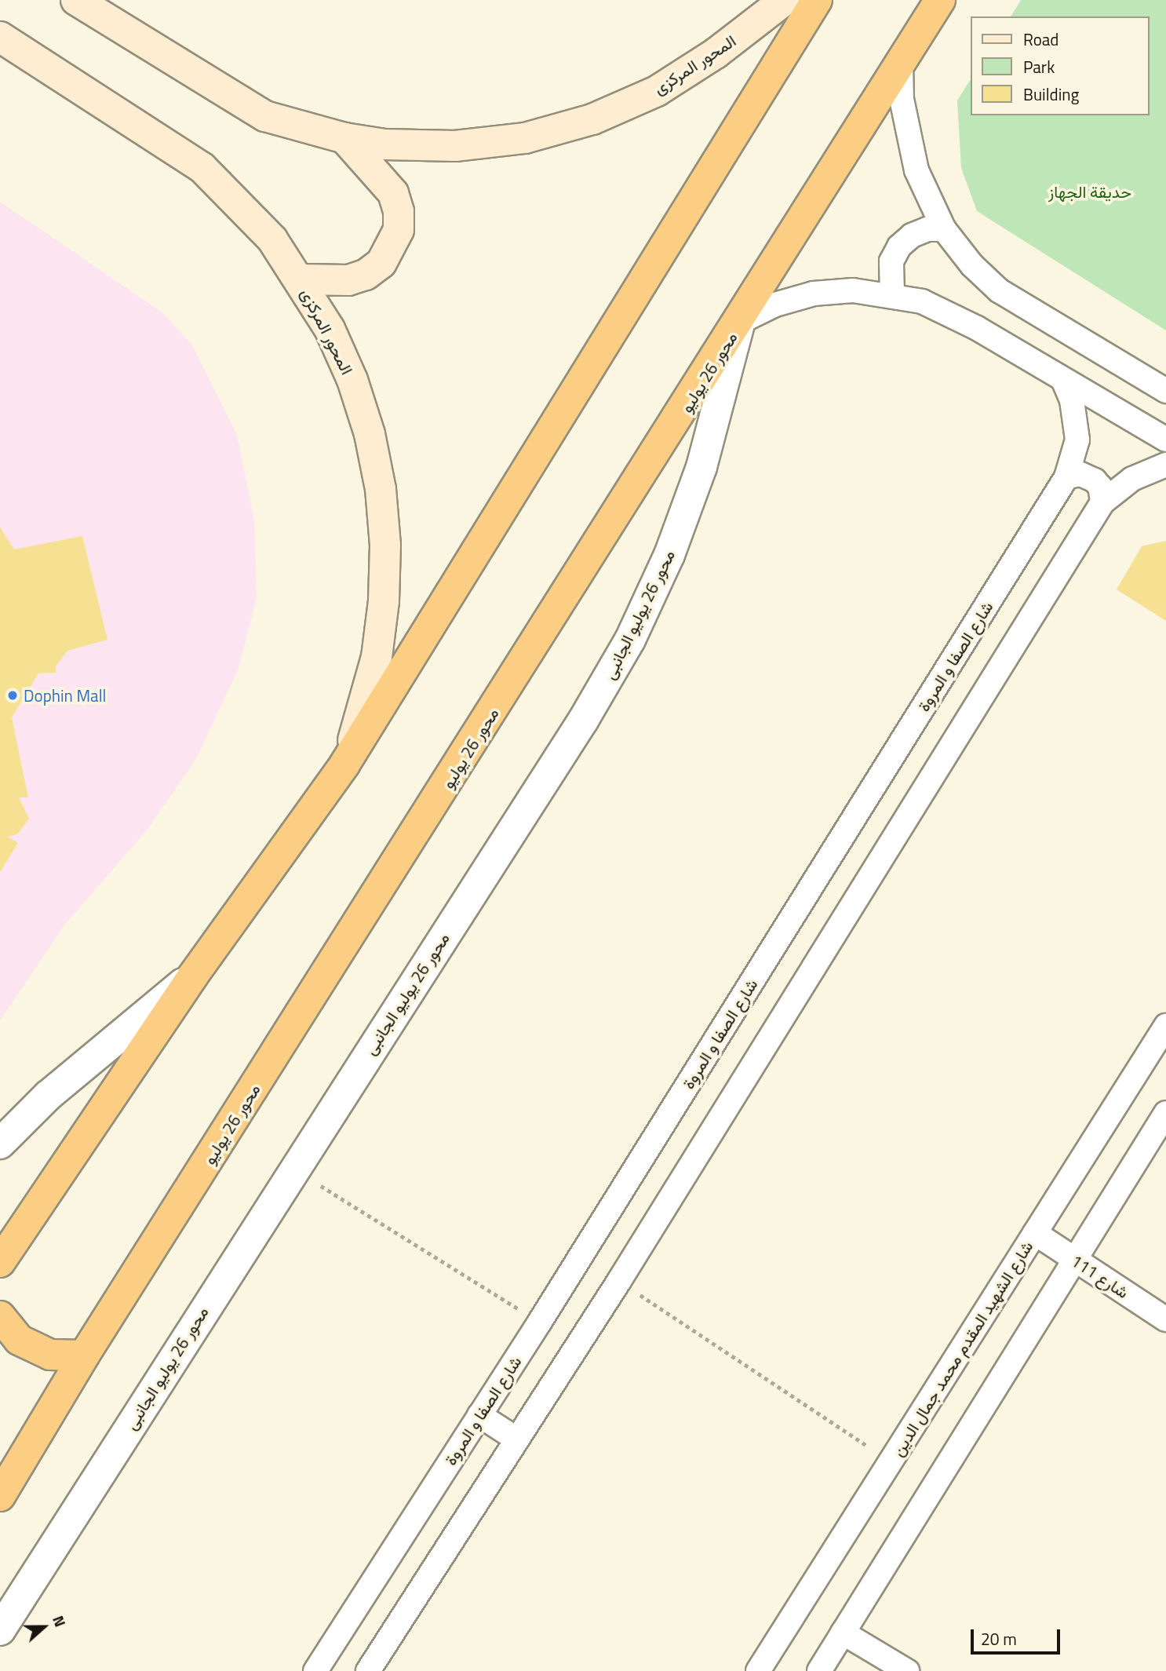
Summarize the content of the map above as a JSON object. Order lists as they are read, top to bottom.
{
  "streets": {
    "highway": ["محور 26 يوليو"],
    "main road": ["المحور المركزى"],
    "street": [
      "محور 26 يوليو الجانبى",
      "شارع الصفا و المروة",
      "شارع 111",
      "شارع الشهيد المقدم محمد جمال الدين"
    ]
  },
  "crossings": [
    ["محور 26 يوليو", "محور 26 يوليو الجانبى"],
    ["شارع 111", "شارع الشهيد المقدم محمد جمال الدين"]
  ],
  "parks": ["حديقة الجهاز"],
  "places": ["Dophin Mall"],
  "legend": ["Road", "Park", "Building"],
  "scale_bar": "20 m",
  "north": "right"
}
